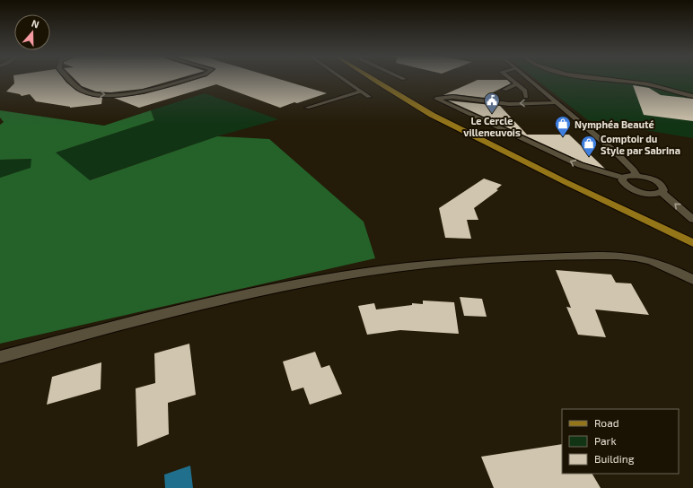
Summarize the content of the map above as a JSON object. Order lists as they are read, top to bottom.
{
  "places": {
    "public building": ["Le Cercle villeneuvois"],
    "shop": ["Nymphéa Beauté", "Comptoir du Style par Sabrina"]
  },
  "legend": ["Road", "Park", "Building"],
  "north": "top"
}
